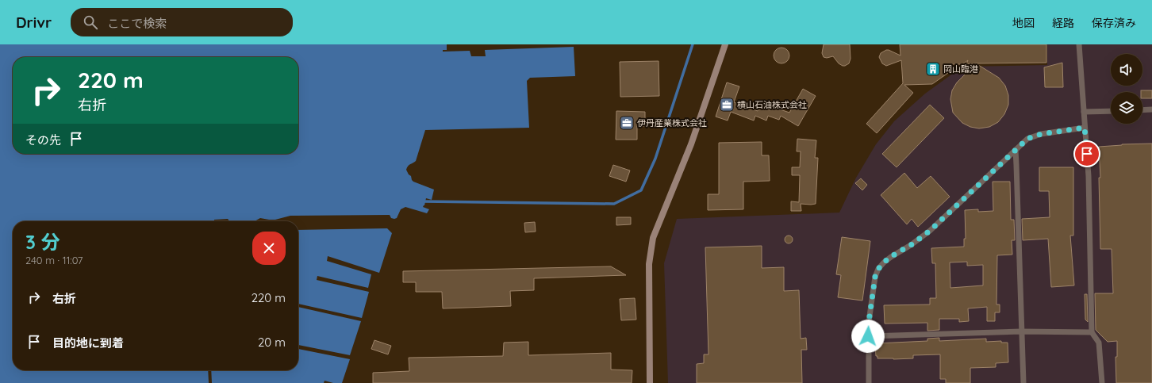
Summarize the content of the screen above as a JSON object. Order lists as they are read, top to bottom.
{
  "places": {
    "building": ["岡山臨港"],
    "office": ["横山石油株式会社", "伊丹産業株式会社"]
  },
  "page": {
    "header": "Drivr",
    "search": "ここで検索",
    "nav": ["地図", "経路", "保存済み"],
    "turn": ["220 m", "右折"],
    "then": "その先",
    "heading": ["3 分", "240 m · 11:07"],
    "list": [
      {
        "name": "右折",
        "value": "220 m"
      },
      {
        "name": "目的地に到着",
        "value": "20 m"
      }
    ]
  }
}
